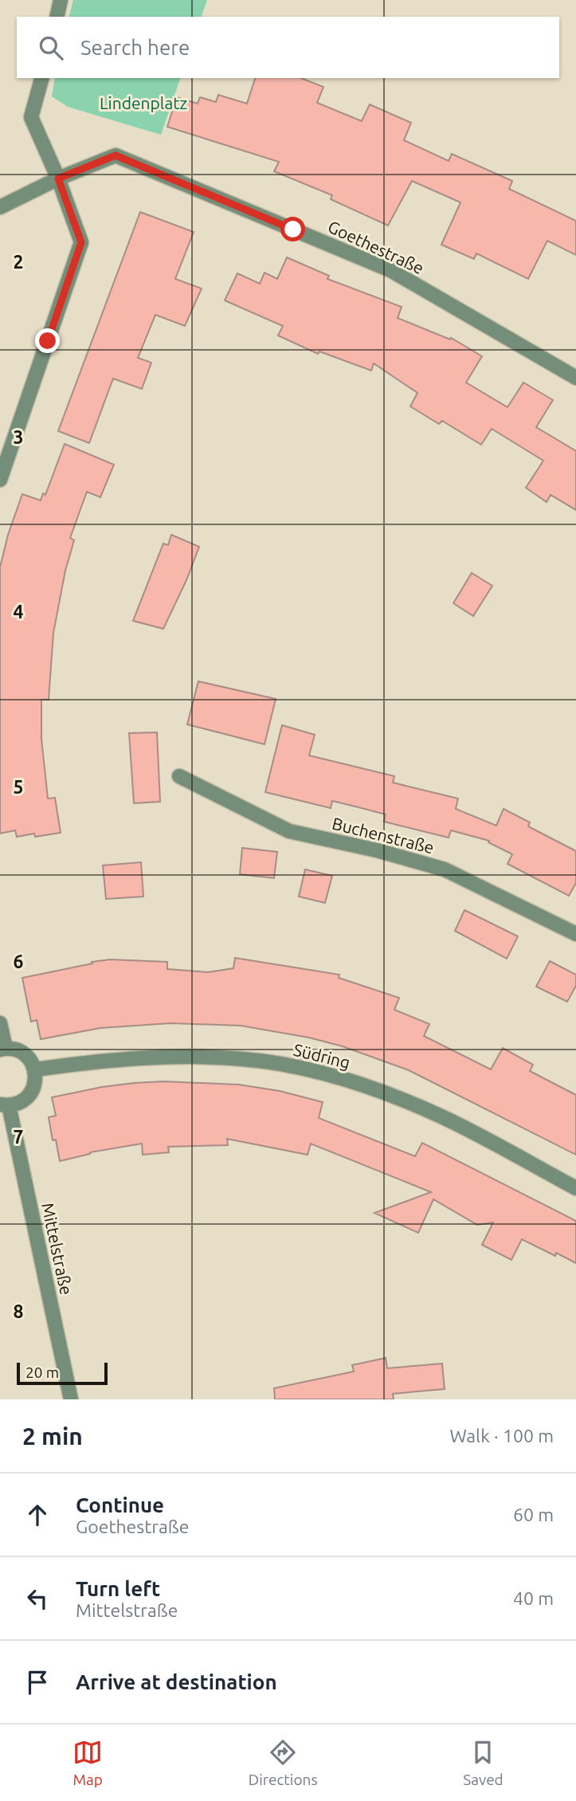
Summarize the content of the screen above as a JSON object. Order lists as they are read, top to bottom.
{
  "streets": {
    "street": [
      "Goethestraße",
      "Buchenstraße",
      "Südring",
      "Mittelstraße"
    ]
  },
  "crossings": [
    ["Südring", "Mittelstraße"]
  ],
  "parks": ["Lindenplatz"],
  "scale_bar": "20 m",
  "page": {
    "search": "Search here",
    "scale": "20 m",
    "heading": ["2 min", "Walk · 100 m"],
    "list": [
      ["Continue", "Goethestraße", "60 m"],
      ["Turn left", "Mittelstraße", "40 m"],
      "Arrive at destination"
    ],
    "nav": ["Map", "Directions", "Saved"]
  },
  "grid": {
    "rows": [
      "2",
      "3",
      "4",
      "5",
      "6",
      "7",
      "8"
    ]
  }
}
